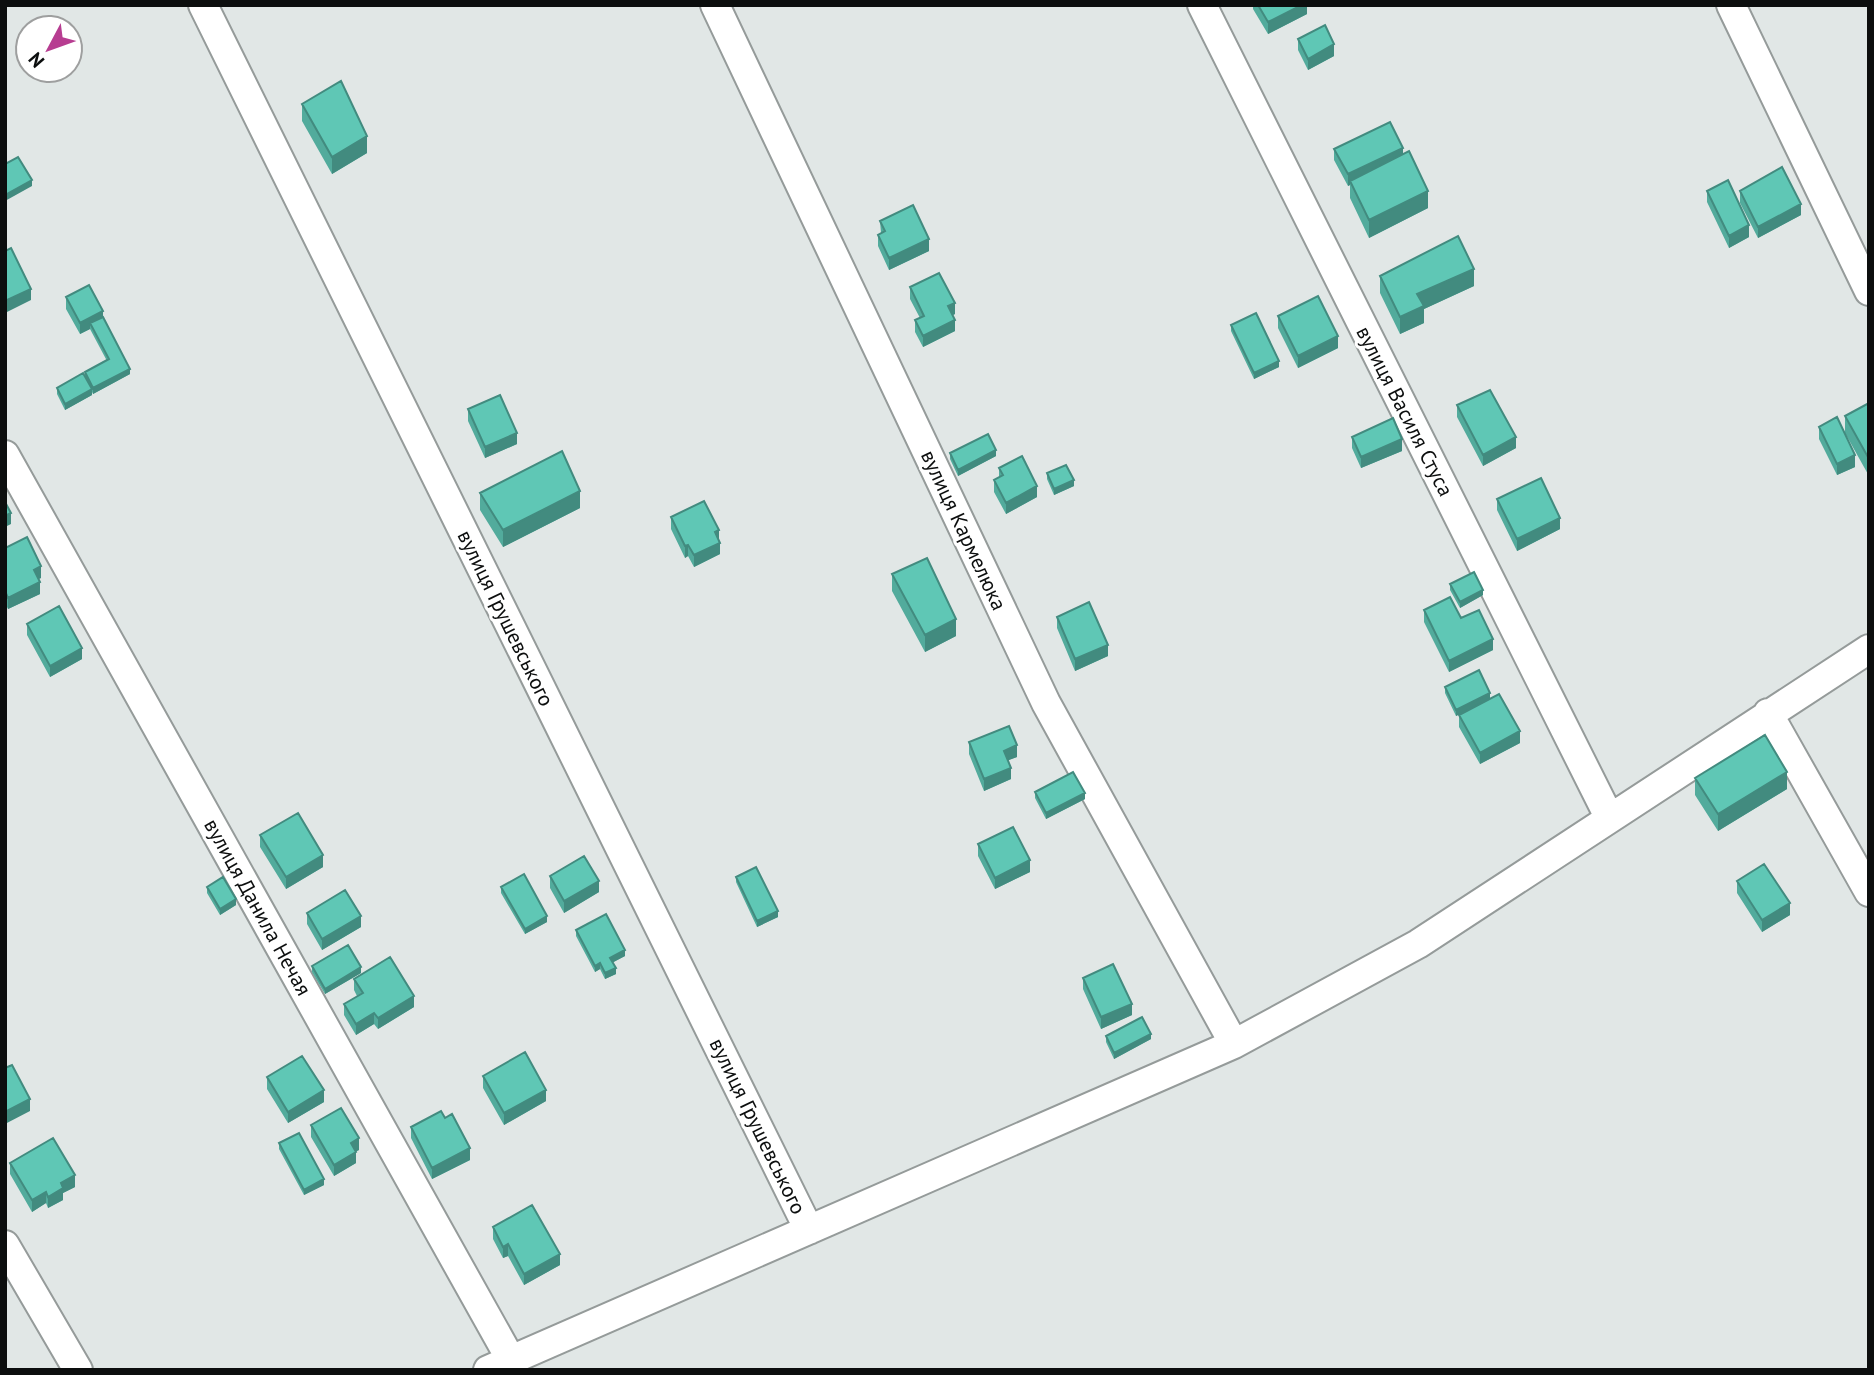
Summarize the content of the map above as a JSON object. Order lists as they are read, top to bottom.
{
  "streets": {
    "street": [
      "вулиця Василя Стуса",
      "вулиця Кармелюка",
      "вулиця Грушевського",
      "вулиця Данила Нечая"
    ]
  },
  "north": "bottom left"
}
